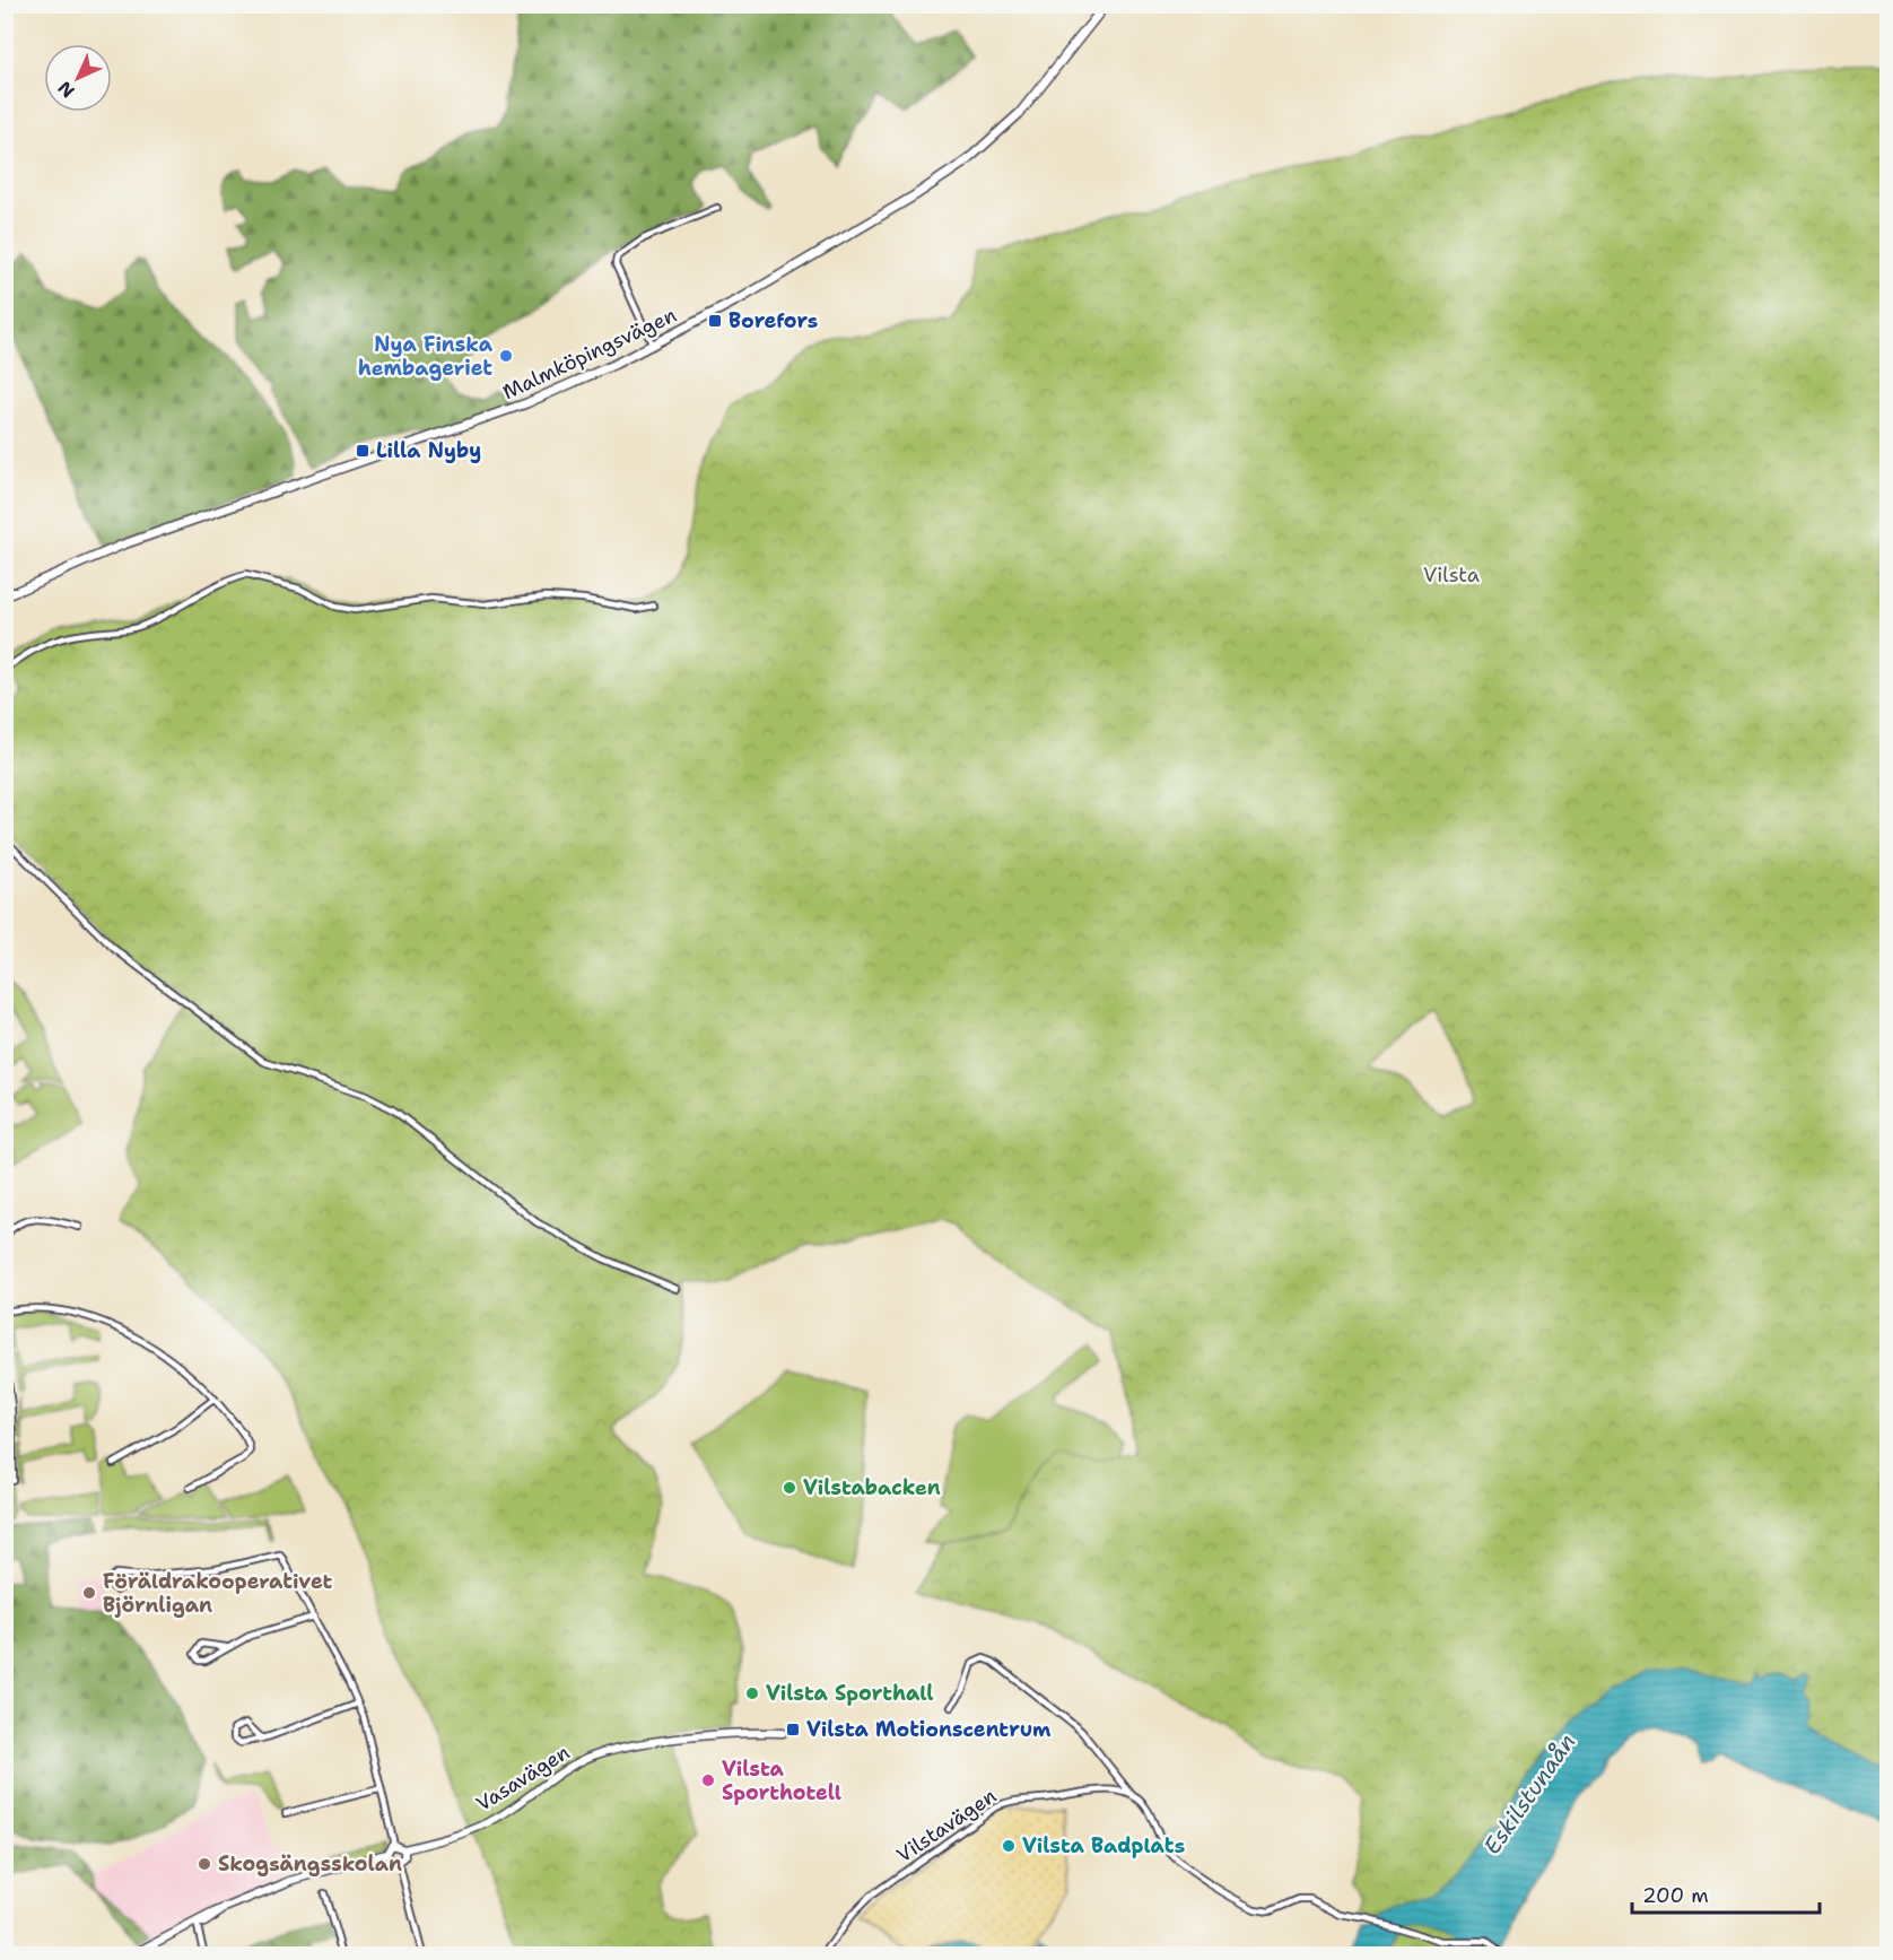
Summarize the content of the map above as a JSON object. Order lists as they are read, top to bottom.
{
  "streets": {
    "main road": ["Malmköpingsvägen"],
    "street": ["Vasavägen", "Vilstavägen"]
  },
  "water": ["Eskilstunaån"],
  "parks": ["Vilsta"],
  "places": {
    "transit": ["Borefors", "Lilla Nyby", "Vilsta Motionscentrum"],
    "other": [
      "Nya Finska hembageriet",
      "Vilstabacken",
      "Föräldrakooperativet Björnligan",
      "Vilsta Sporthall",
      "Vilsta Sporthotell",
      "Vilsta Badplats",
      "Skogsängsskolan"
    ]
  },
  "scale_bar": "200 m",
  "north": "bottom left"
}
